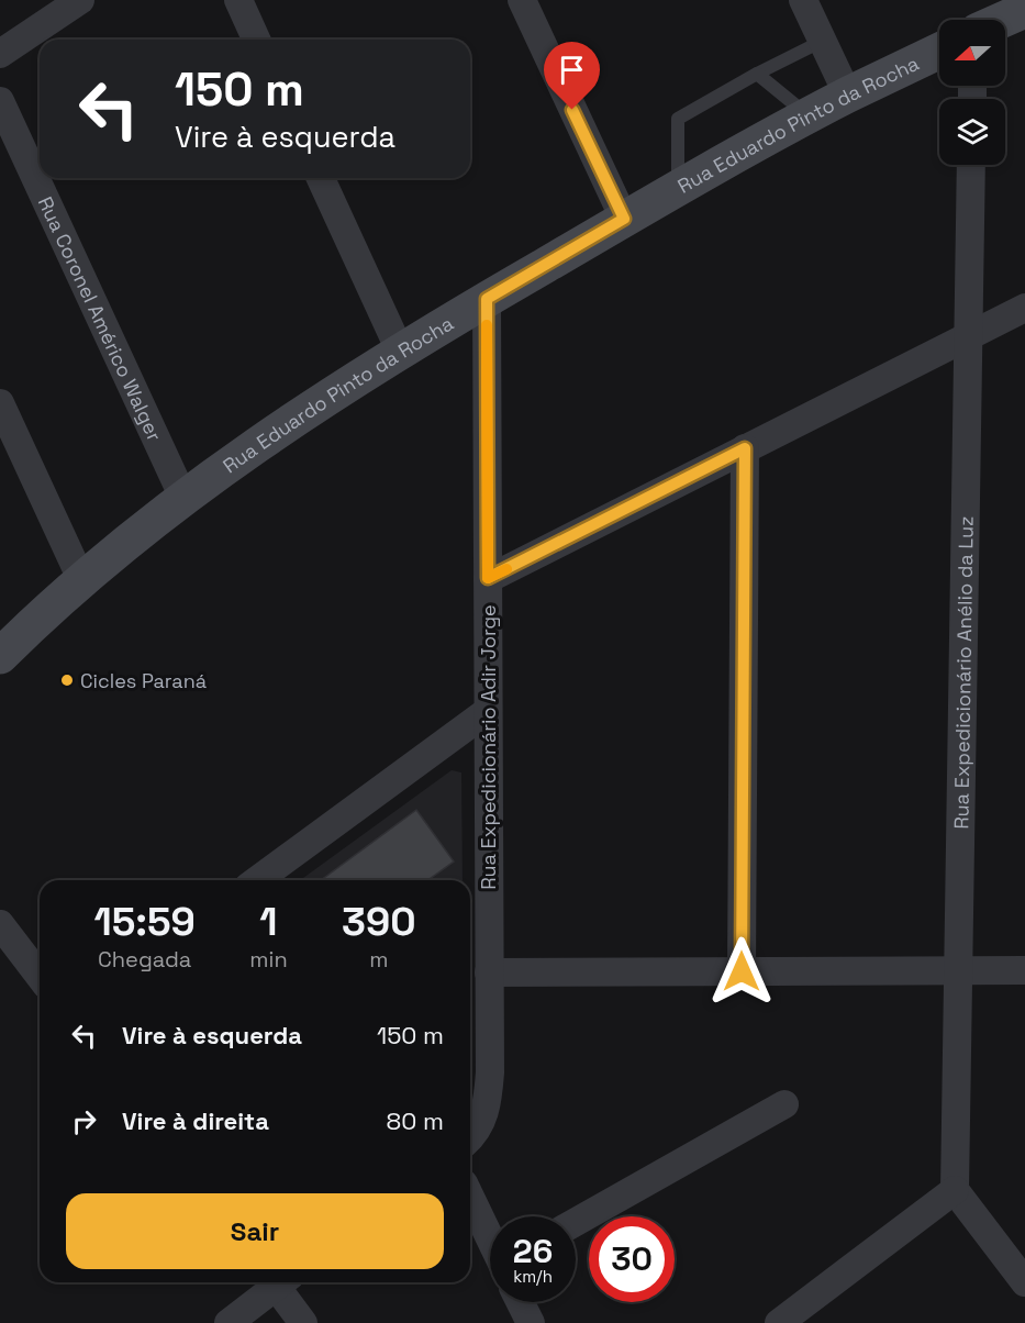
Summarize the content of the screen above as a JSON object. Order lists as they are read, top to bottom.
{
  "streets": {
    "main road": ["Rua Eduardo Pinto da Rocha"],
    "street": ["Rua Coronel Américo Walger", "Rua Expedicionário Anélio da Luz", "Rua Expedicionário Adir Jorge"]
  },
  "crossings": [
    ["Rua Eduardo Pinto da Rocha", "Rua Coronel Américo Walger"],
    ["Rua Eduardo Pinto da Rocha", "Rua Expedicionário Adir Jorge"]
  ],
  "places": ["Cicles Paraná"],
  "north": "left",
  "page": {
    "turn": ["150 m", "Vire à esquerda"],
    "eta": [
      "15:59",
      "Chegada",
      "1",
      "min",
      "390",
      "m"
    ],
    "list": [
      {
        "name": "Vire à esquerda",
        "value": "150 m"
      },
      {
        "name": "Vire à direita",
        "value": "80 m"
      }
    ],
    "buttons": "Sair",
    "speed": "26 km/h",
    "limit": "30"
  }
}
